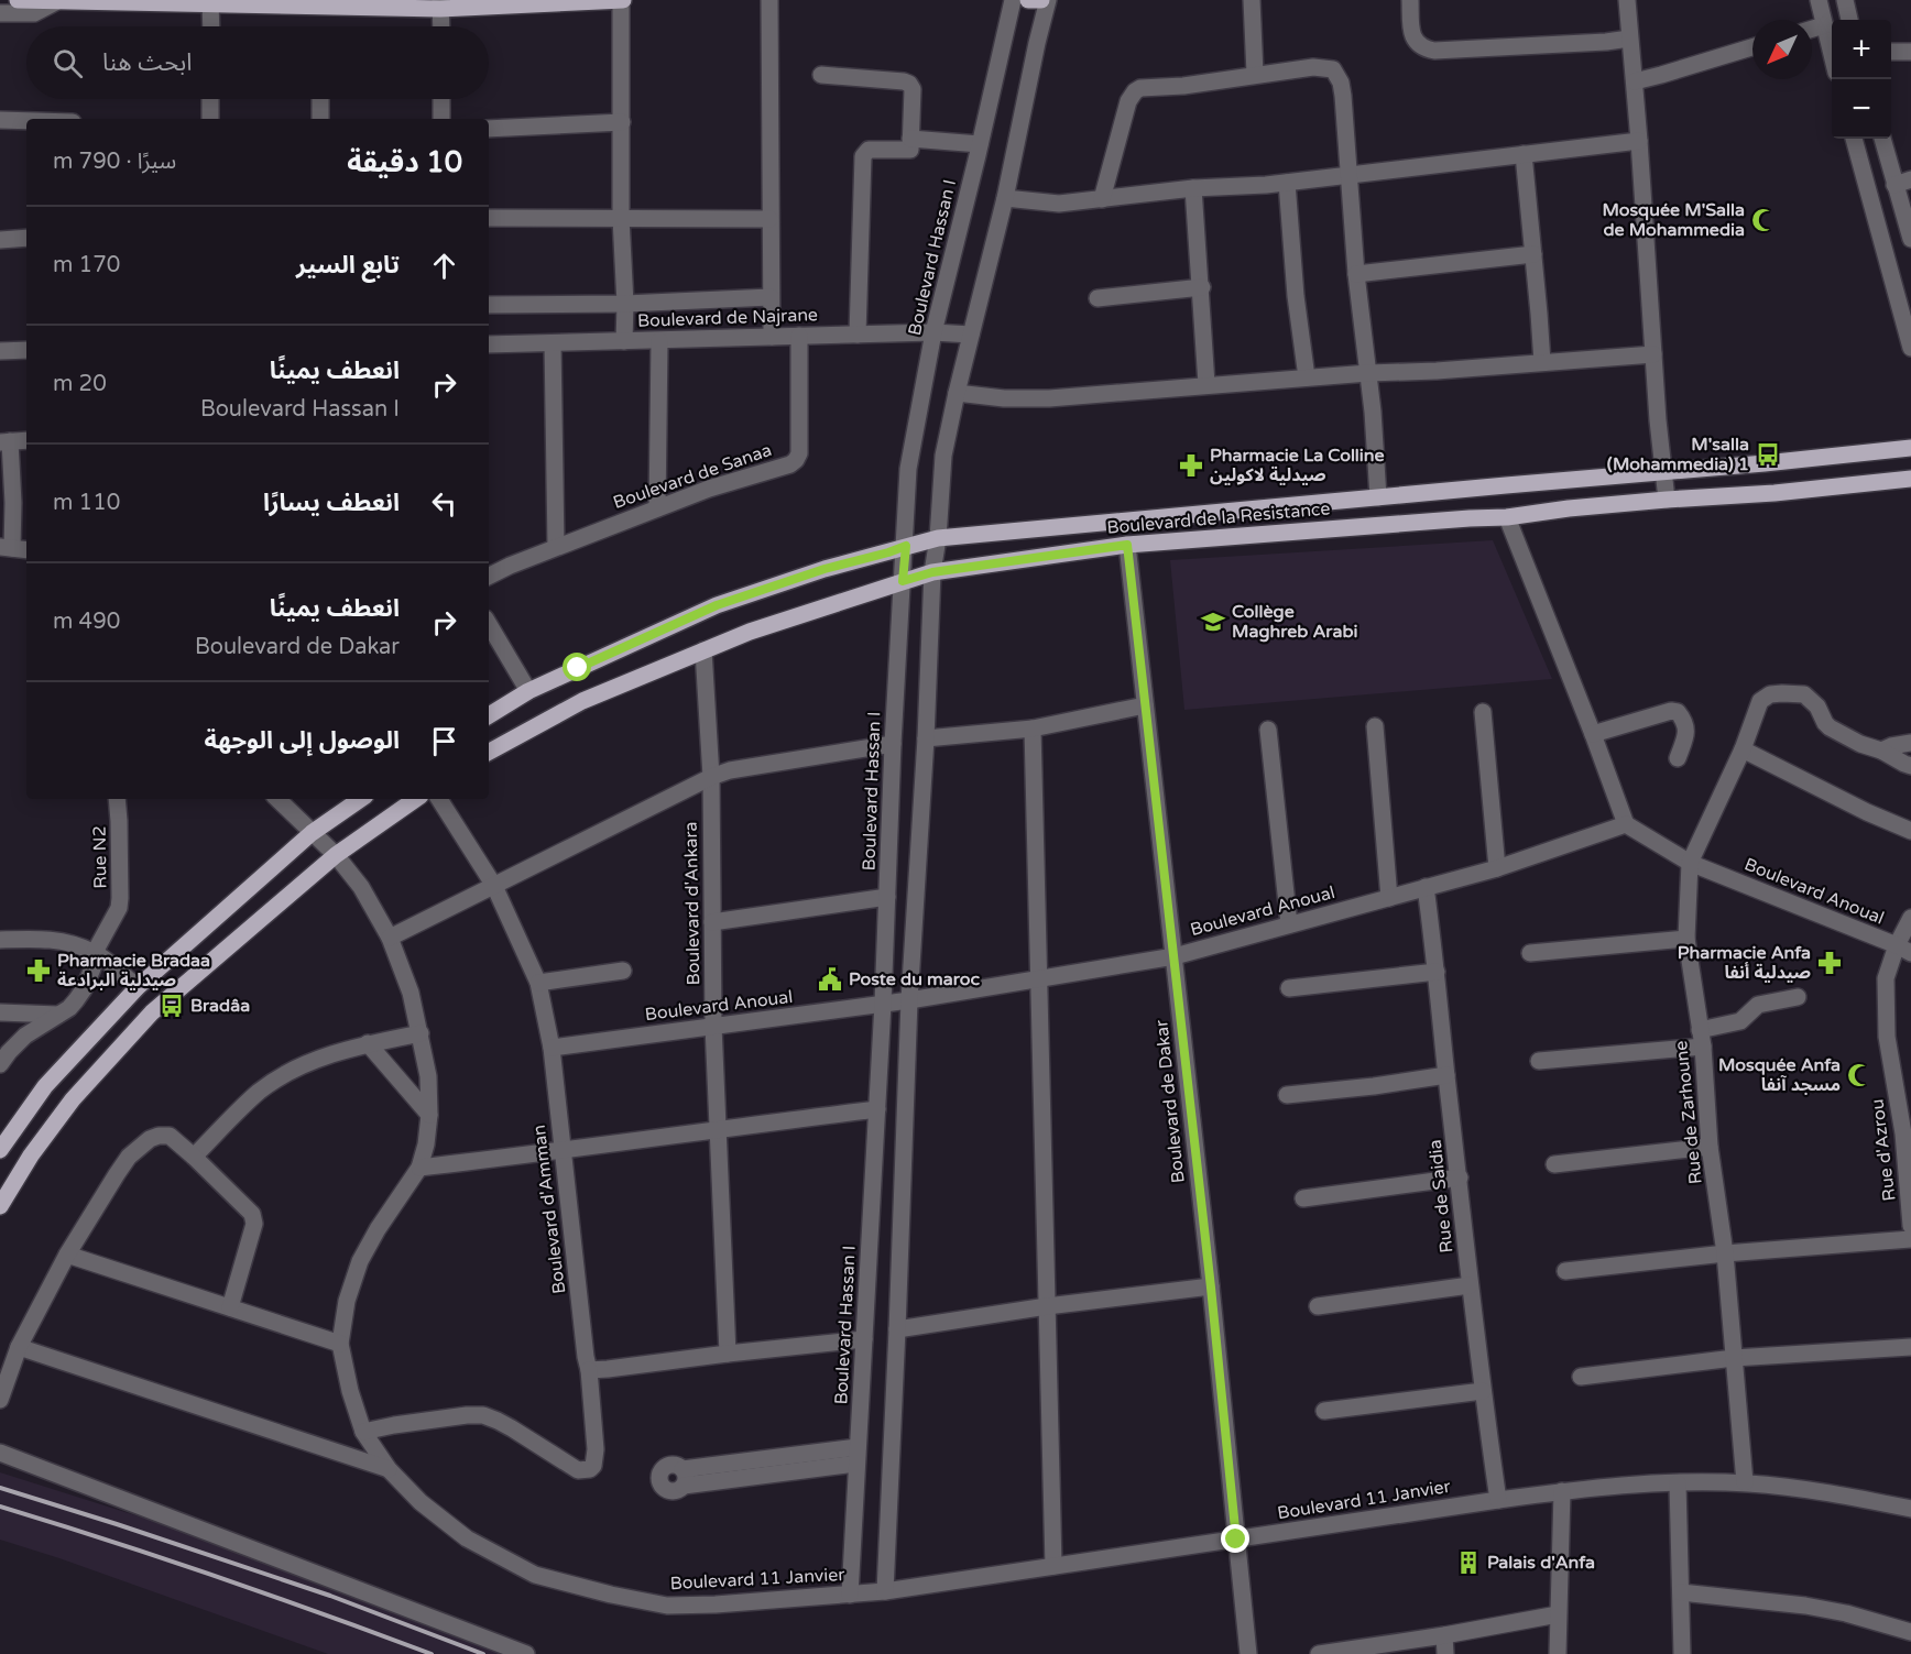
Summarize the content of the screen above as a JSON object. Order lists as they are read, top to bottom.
{
  "streets": {
    "main road": ["Boulevard de la Resistance"],
    "street": [
      "Boulevard Hassan I",
      "Boulevard de Najrane",
      "Boulevard de Sanaa",
      "Rue N2",
      "Boulevard Anoual",
      "Boulevard d'Ankara",
      "Boulevard de Dakar",
      "Rue de Zarhoune",
      "Rue d'Azrou",
      "Rue de Saidia",
      "Boulevard d'Amman",
      "Boulevard 11 Janvier"
    ]
  },
  "crossings": [
    ["Boulevard Hassan I", "Boulevard de Najrane"],
    ["Boulevard Hassan I", "Boulevard de la Resistance"],
    ["Boulevard Hassan I", "Boulevard Anoual"],
    ["Boulevard Hassan I", "Boulevard 11 Janvier"],
    ["Boulevard de Najrane", "Boulevard de Sanaa"],
    ["Boulevard de la Resistance", "Boulevard d'Ankara"],
    ["Boulevard de la Resistance", "Boulevard de Dakar"],
    ["Boulevard Anoual", "Boulevard d'Ankara"],
    ["Boulevard Anoual", "Boulevard de Dakar"],
    ["Boulevard Anoual", "Rue de Zarhoune"],
    ["Boulevard Anoual", "Rue d'Azrou"],
    ["Boulevard Anoual", "Rue de Saidia"],
    ["Boulevard Anoual", "Boulevard d'Amman"],
    ["Boulevard de Dakar", "Boulevard 11 Janvier"],
    ["Rue de Zarhoune", "Boulevard 11 Janvier"],
    ["Rue de Saidia", "Boulevard 11 Janvier"],
    ["Boulevard d'Amman", "Boulevard 11 Janvier"]
  ],
  "places": {
    "mosque": ["Mosquée M'Salla de Mohammedia", "Mosquée Anfa مسجد آنفا"],
    "bus stop": ["M'salla (Mohammedia) 1", "Bradâa"],
    "pharmacy": ["Pharmacie La Colline صيدلية لاكولين", "Pharmacie Anfa صيدلية أنفا", "Pharmacie Bradaa صيدلية البرادعة"],
    "school or university": ["Collège Maghreb Arabi"],
    "public building": ["Poste du maroc"],
    "building": ["Palais d'Anfa"]
  },
  "north": "bottom left",
  "page": {
    "map_buttons": ["+", "−"],
    "search": "ابحث هنا",
    "heading": ["10 دقيقة", "سيرًا · 790 m"],
    "list": [
      ["تابع السير", "170 m"],
      ["انعطف يمينًا", "Boulevard Hassan I", "20 m"],
      ["انعطف يسارًا", "110 m"],
      ["انعطف يمينًا", "Boulevard de Dakar", "490 m"],
      "الوصول إلى الوجهة"
    ]
  }
}
